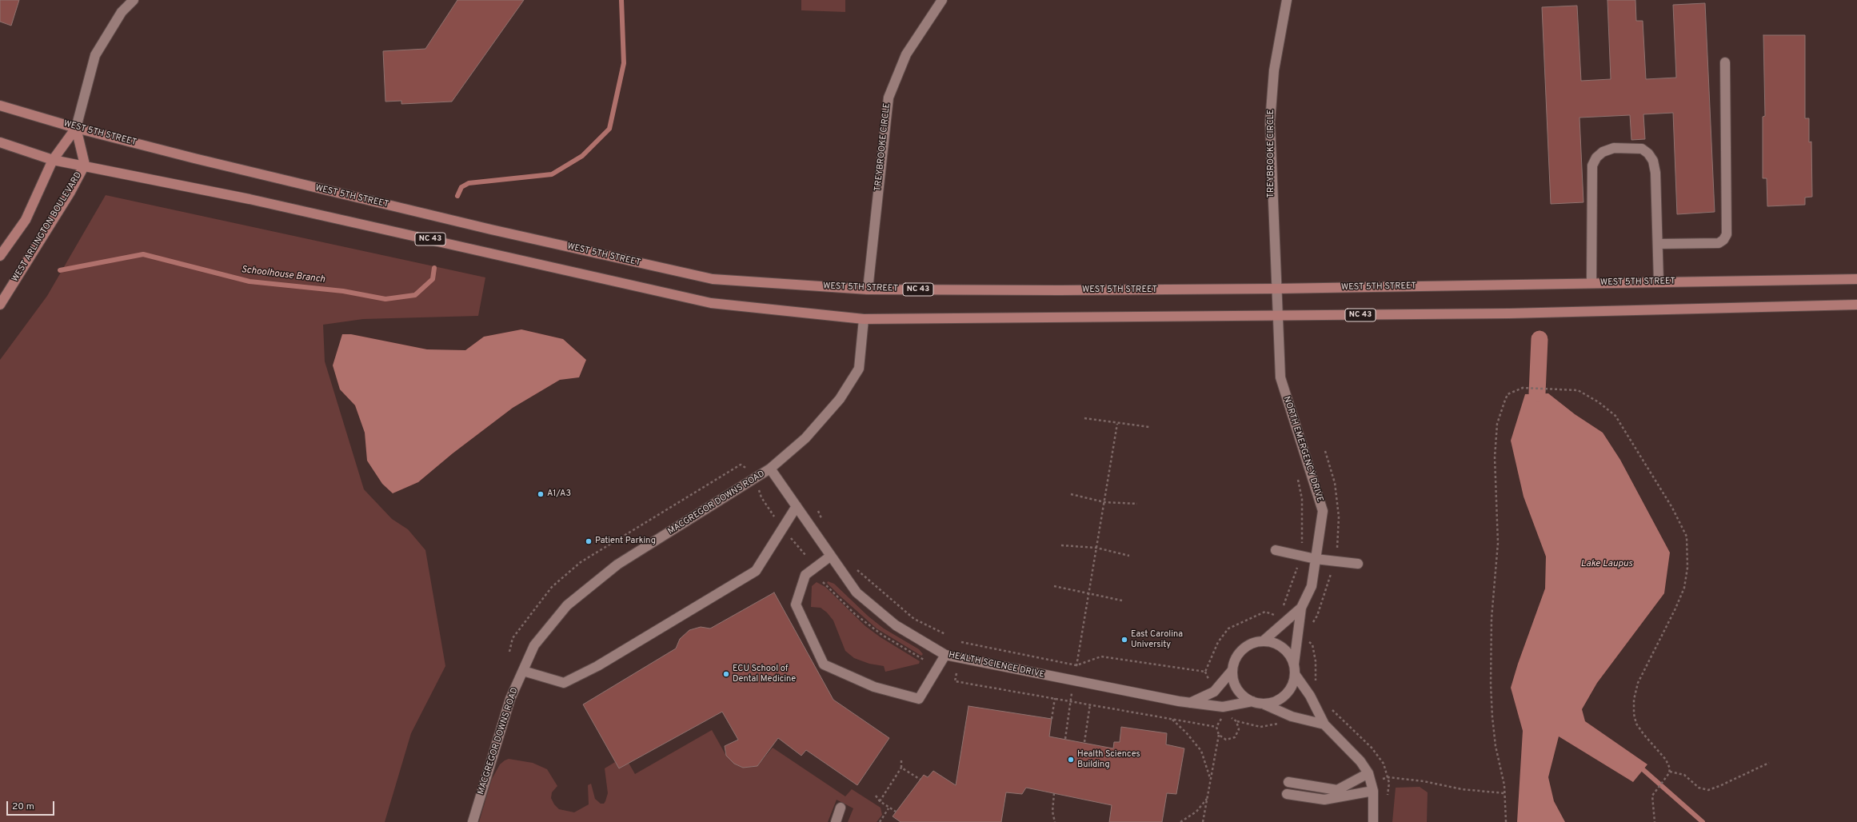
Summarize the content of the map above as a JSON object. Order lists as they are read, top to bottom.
{
  "streets": {
    "main road": ["WEST 5TH STREET", "WEST ARLINGTON BOULEVARD", "NC 43"],
    "street": [
      "TREYBROOKE CIRCLE",
      "NORTH EMERGENCY DRIVE",
      "MACGREGOR DOWNS ROAD",
      "HEALTH SCIENCE DRIVE"
    ]
  },
  "crossings": [
    ["WEST 5TH STREET", "TREYBROOKE CIRCLE"],
    ["WEST 5TH STREET", "WEST ARLINGTON BOULEVARD"],
    ["WEST 5TH STREET", "NORTH EMERGENCY DRIVE"],
    ["TREYBROOKE CIRCLE", "NORTH EMERGENCY DRIVE"],
    ["WEST ARLINGTON BOULEVARD", "NC 43"],
    ["NC 43", "NORTH EMERGENCY DRIVE"],
    ["NC 43", "MACGREGOR DOWNS ROAD"],
    ["NORTH EMERGENCY DRIVE", "HEALTH SCIENCE DRIVE"],
    ["MACGREGOR DOWNS ROAD", "HEALTH SCIENCE DRIVE"]
  ],
  "water": ["Schoolhouse Branch", "Lake Laupus"],
  "places": [
    "A1/A3",
    "Patient Parking",
    "East Carolina University",
    "ECU School of Dental Medicine",
    "Health Sciences Building"
  ],
  "scale_bar": "20 m"
}
